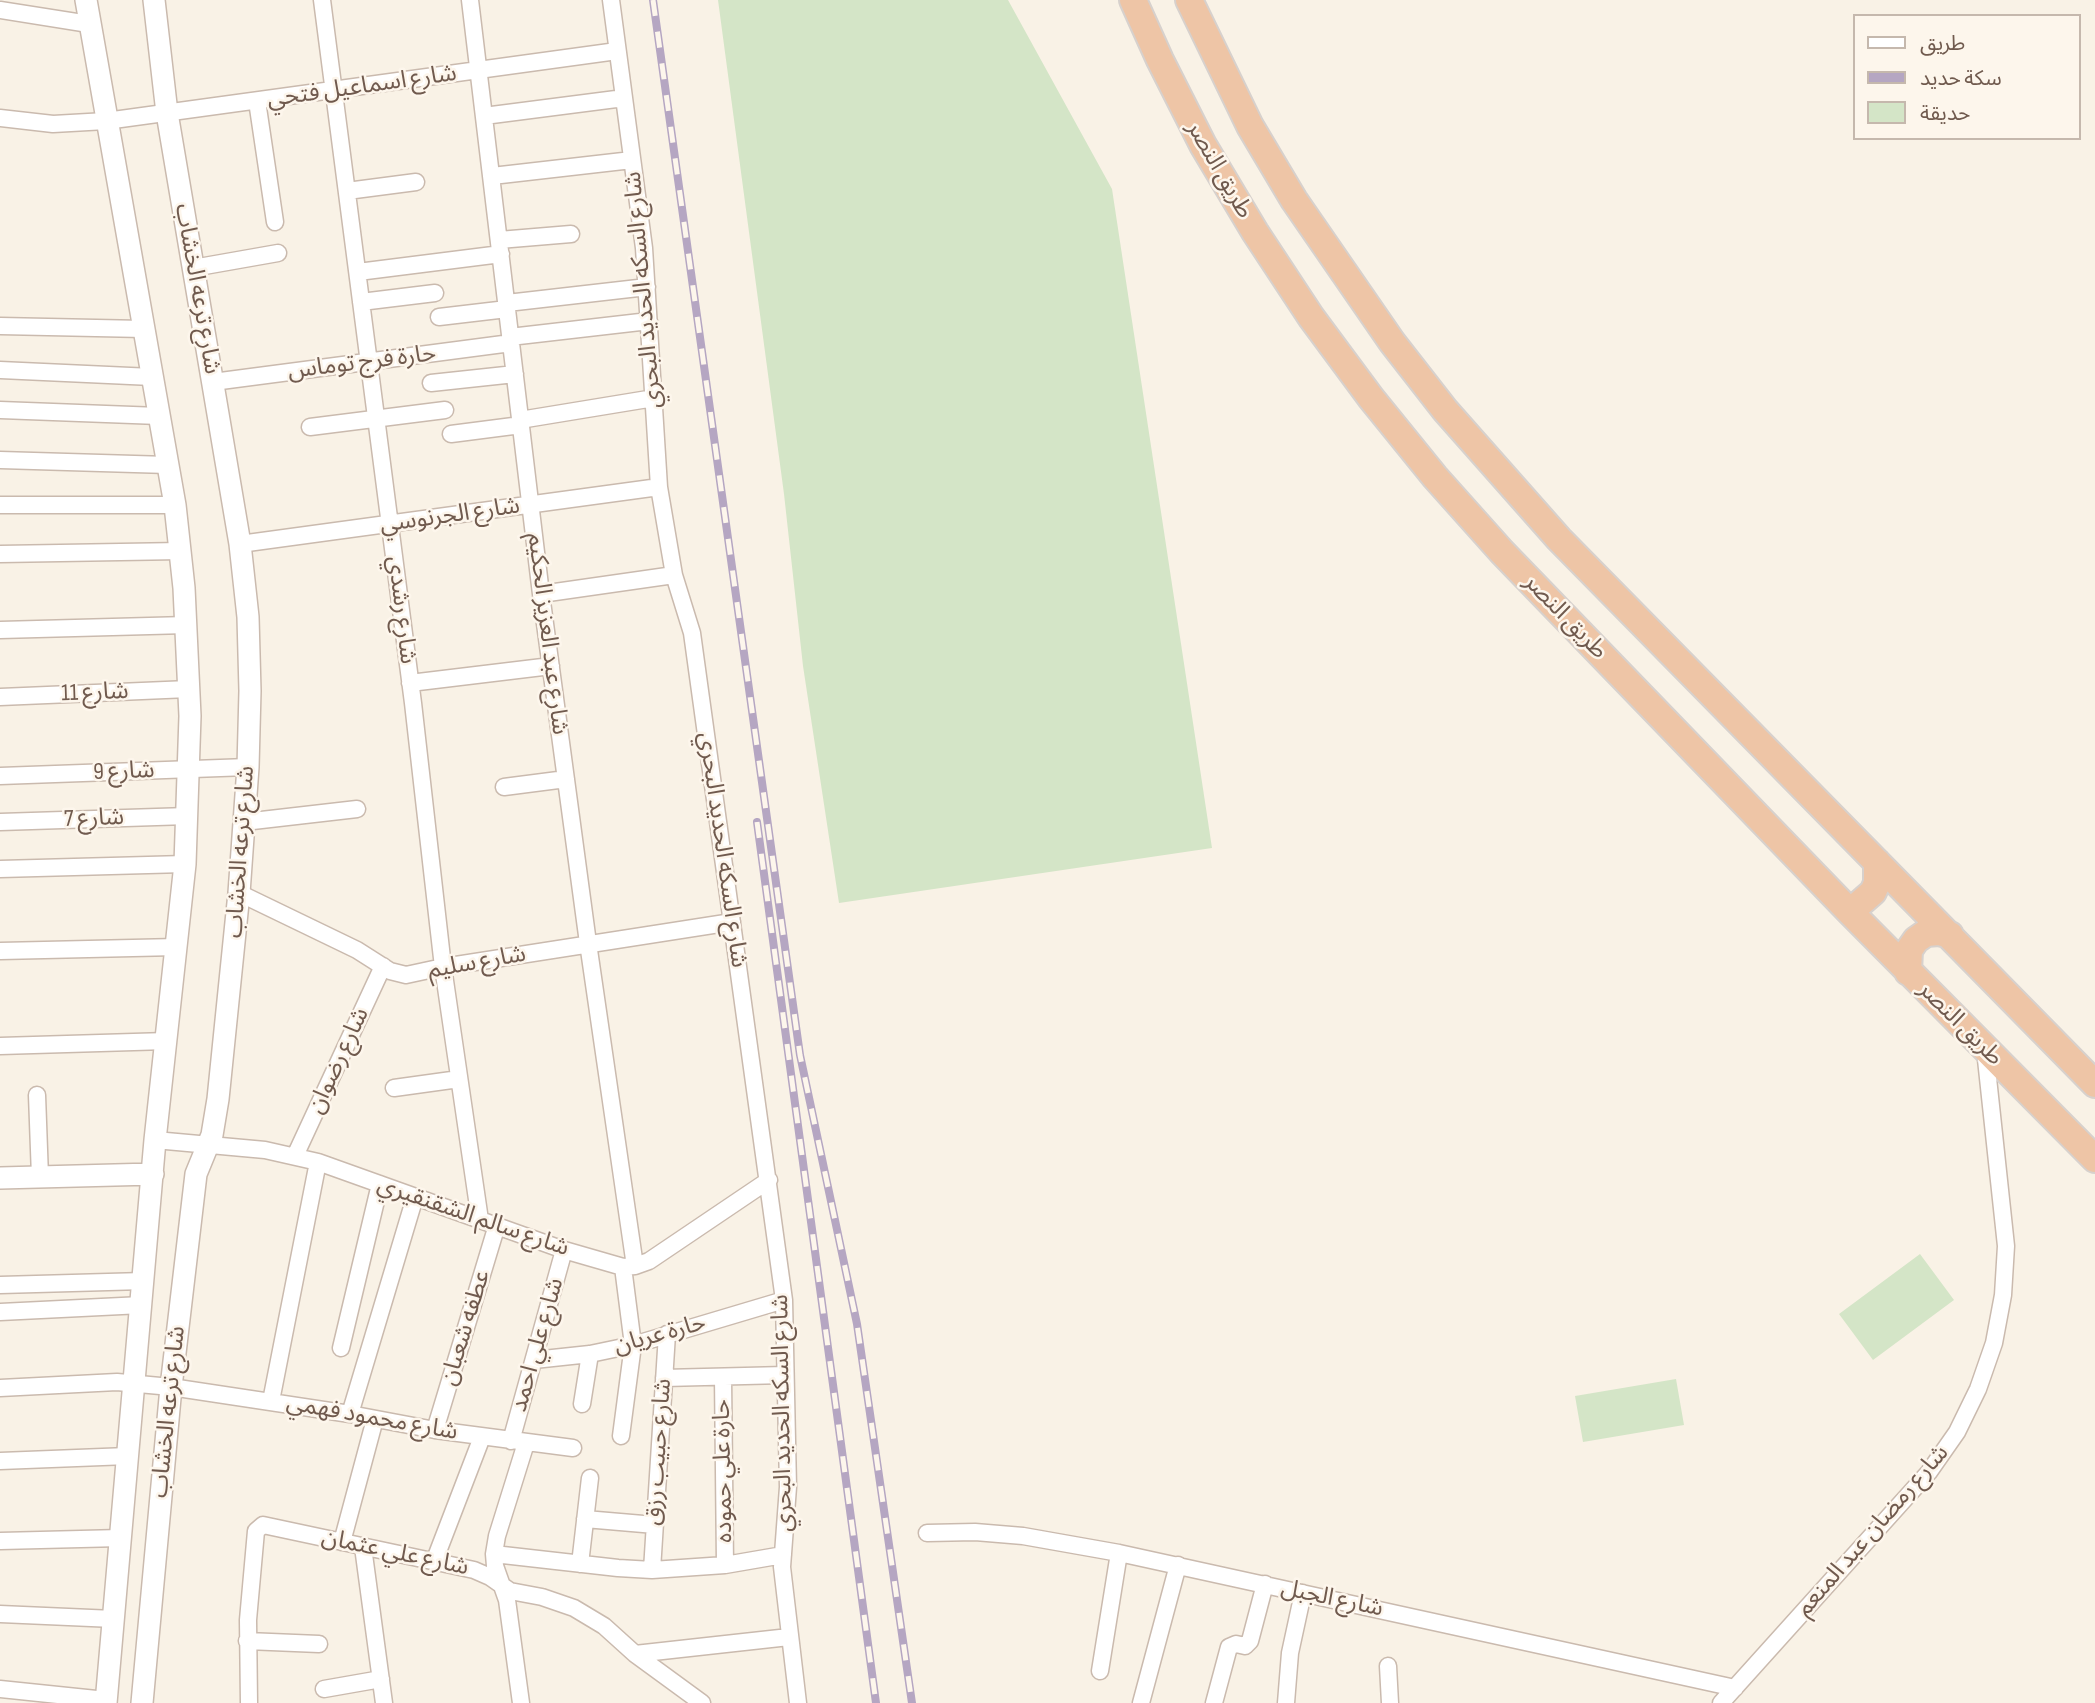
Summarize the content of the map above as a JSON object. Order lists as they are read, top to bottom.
{
  "streets": {
    "highway": ["طريق النصر"],
    "street": [
      "شارع اسماعيل فتحي",
      "شارع ترعه الخشاب",
      "شارع السكه الحديد البحري",
      "حارة فرج توماس",
      "شارع الجرنوسي",
      "شارع رشدي",
      "شارع عبد العزيز الحكيم",
      "شارع 11",
      "شارع 9",
      "شارع 7",
      "شارع سليم",
      "شارع رضوان",
      "شارع سالم الشقنقيري",
      "عطفه شعبان",
      "حارة عريان",
      "شارع علي احمد",
      "شارع محمود فهمي",
      "شارع حبيب رزق",
      "حارة علي حموده",
      "شارع رمضان عبد المنعم",
      "شارع علي عثمان",
      "شارع الجبل"
    ]
  },
  "crossings": [
    ["شارع اسماعيل فتحي", "شارع ترعه الخشاب"],
    ["شارع اسماعيل فتحي", "شارع السكه الحديد البحري"],
    ["شارع اسماعيل فتحي", "شارع رشدي"],
    ["شارع اسماعيل فتحي", "شارع عبد العزيز الحكيم"],
    ["طريق النصر", "شارع رمضان عبد المنعم"],
    ["شارع ترعه الخشاب", "حارة فرج توماس"],
    ["شارع ترعه الخشاب", "شارع الجرنوسي"],
    ["شارع ترعه الخشاب", "شارع 11"],
    ["شارع ترعه الخشاب", "شارع 9"],
    ["شارع ترعه الخشاب", "شارع 7"],
    ["شارع ترعه الخشاب", "شارع سليم"],
    ["شارع ترعه الخشاب", "شارع سالم الشقنقيري"],
    ["شارع ترعه الخشاب", "شارع محمود فهمي"],
    ["شارع السكه الحديد البحري", "حارة فرج توماس"],
    ["شارع السكه الحديد البحري", "شارع الجرنوسي"],
    ["شارع السكه الحديد البحري", "شارع سليم"],
    ["شارع السكه الحديد البحري", "حارة عريان"],
    ["حارة فرج توماس", "شارع رشدي"],
    ["حارة فرج توماس", "شارع عبد العزيز الحكيم"],
    ["شارع الجرنوسي", "شارع رشدي"],
    ["شارع الجرنوسي", "شارع عبد العزيز الحكيم"],
    ["شارع رشدي", "شارع سليم"],
    ["شارع رشدي", "شارع سالم الشقنقيري"],
    ["شارع عبد العزيز الحكيم", "شارع سليم"],
    ["شارع عبد العزيز الحكيم", "شارع سالم الشقنقيري"],
    ["شارع عبد العزيز الحكيم", "حارة عريان"],
    ["شارع سليم", "شارع رضوان"],
    ["شارع رضوان", "شارع سالم الشقنقيري"],
    ["شارع سالم الشقنقيري", "عطفه شعبان"],
    ["شارع سالم الشقنقيري", "شارع علي احمد"],
    ["عطفه شعبان", "شارع محمود فهمي"],
    ["حارة عريان", "شارع علي احمد"],
    ["حارة عريان", "شارع حبيب رزق"],
    ["شارع علي احمد", "شارع محمود فهمي"],
    ["شارع رمضان عبد المنعم", "شارع الجبل"]
  ],
  "legend": ["طريق", "سكة حديد", "حديقة"]
}
